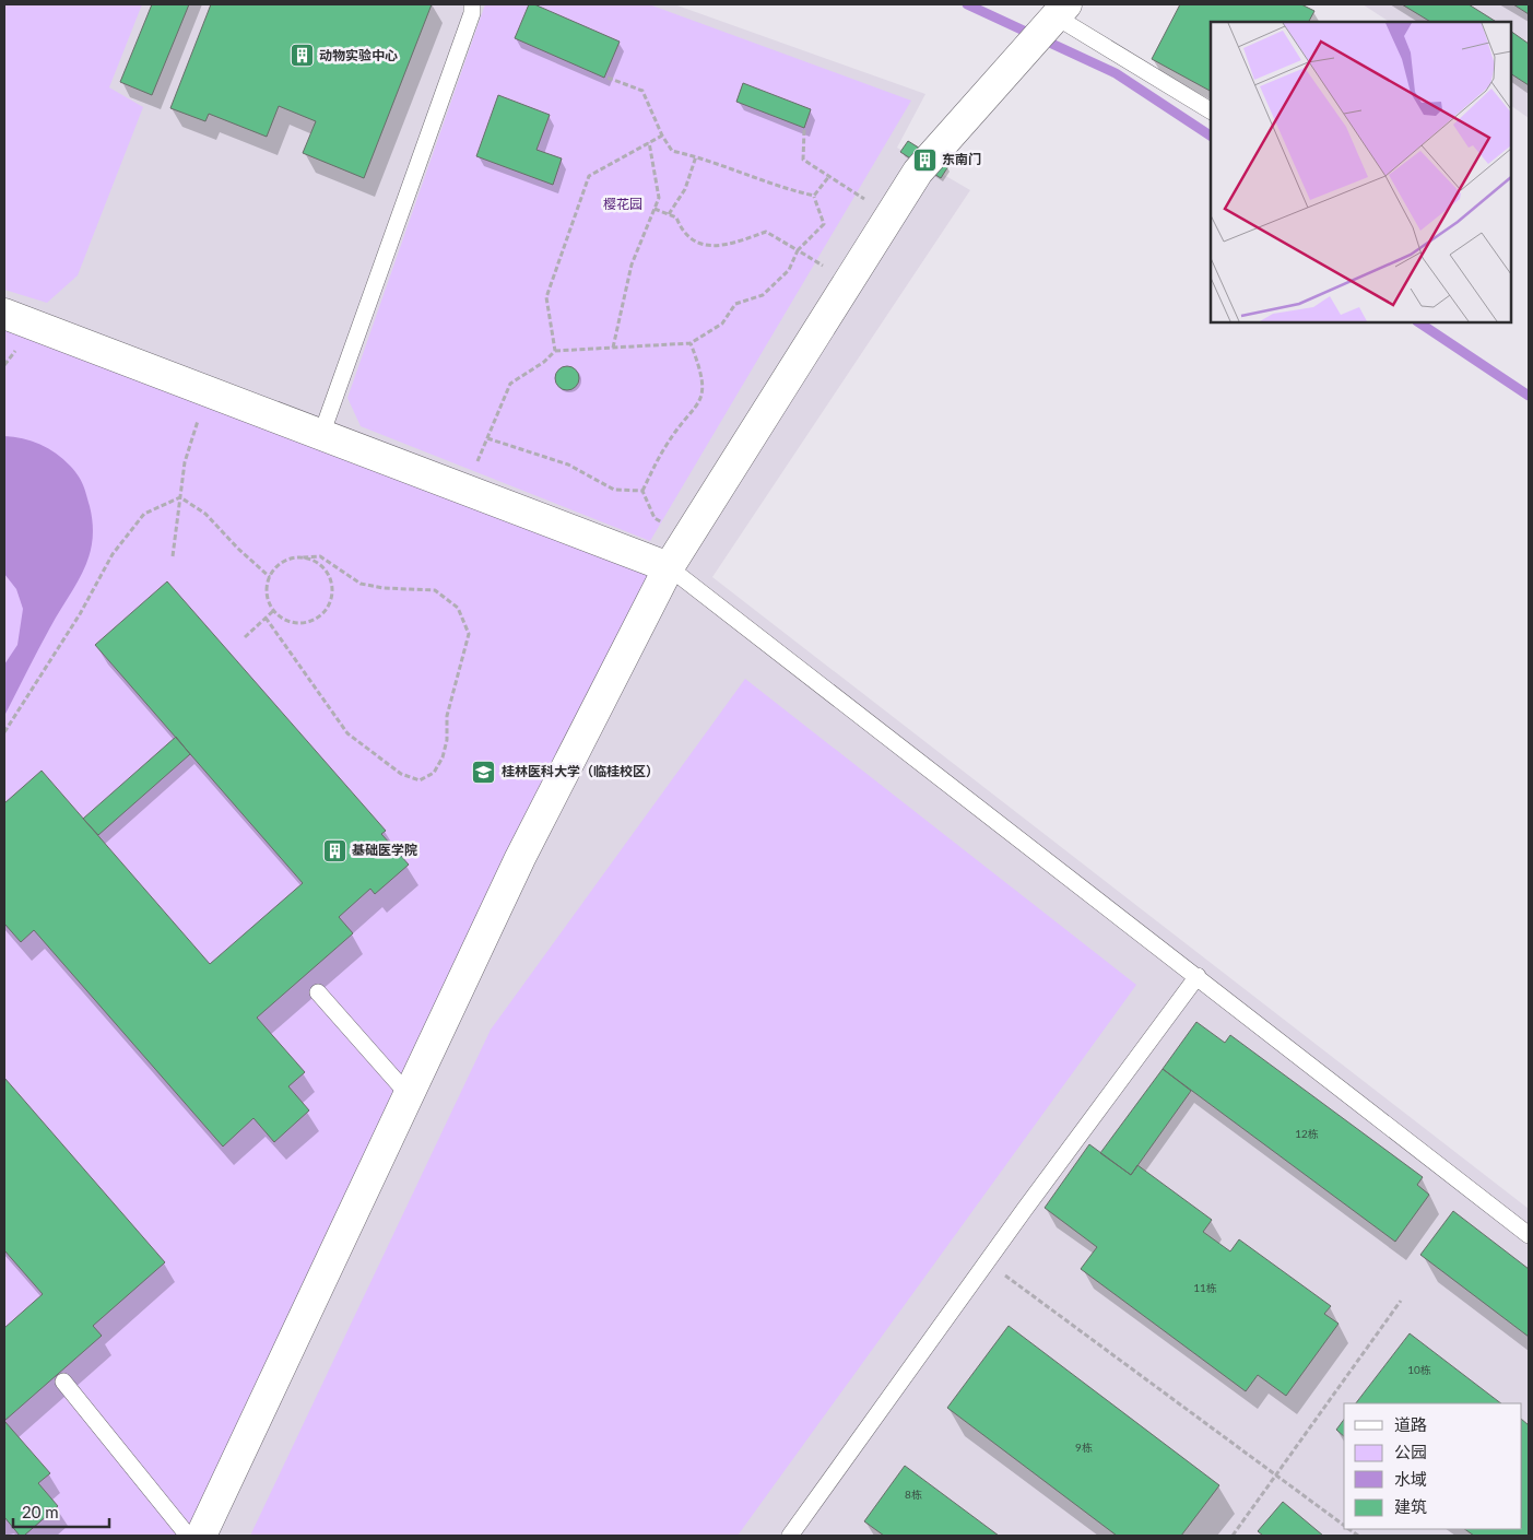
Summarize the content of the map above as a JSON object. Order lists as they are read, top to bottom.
{
  "parks": ["樱花园"],
  "places": {
    "building": ["动物实验中心", "东南门", "基础医学院"],
    "school or university": ["桂林医科大学（临桂校区）"]
  },
  "house_numbers": [
    "12栋",
    "11栋",
    "10栋",
    "9栋",
    "8栋"
  ],
  "legend": [
    "道路",
    "公园",
    "水域",
    "建筑"
  ],
  "scale_bar": "20 m"
}
